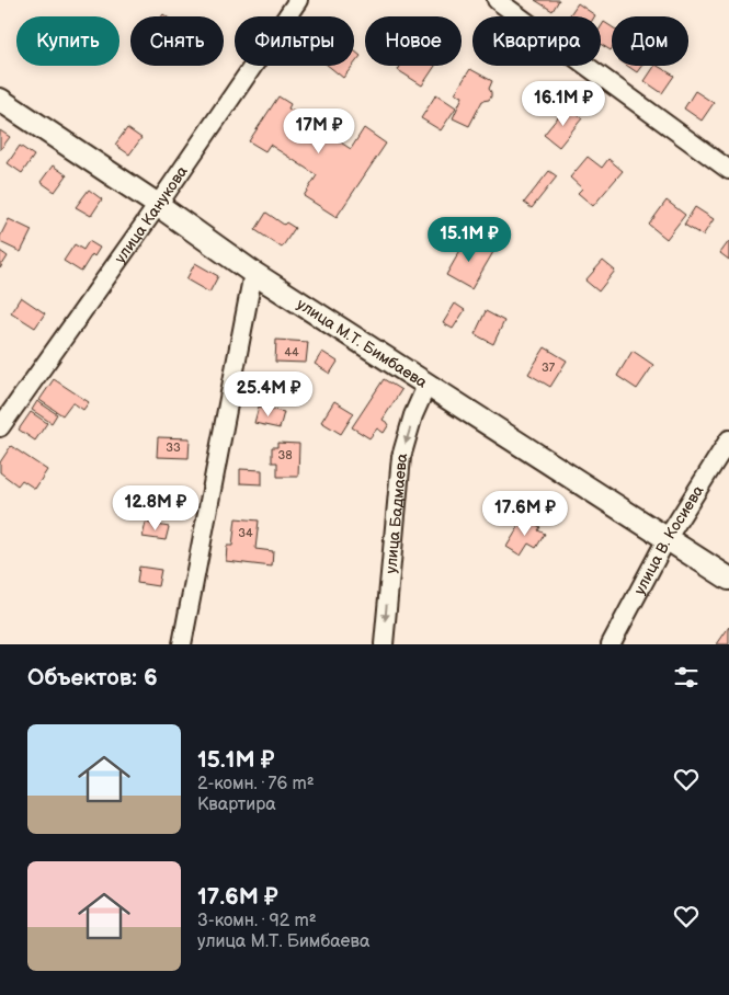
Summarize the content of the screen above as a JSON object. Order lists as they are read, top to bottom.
{
  "streets": {
    "main road": ["улица М.Т. Бимбаева"],
    "street": ["улица Канукова", "улица Бадмаева", "улица В. Косиева"]
  },
  "crossings": [
    ["улица Канукова", "улица М.Т. Бимбаева"],
    ["улица М.Т. Бимбаева", "улица Бадмаева"],
    ["улица М.Т. Бимбаева", "улица В. Косиева"]
  ],
  "one_way": ["улица Бадмаева"],
  "house_numbers": [
    "44",
    "37",
    "33",
    "38",
    "34"
  ],
  "page": {
    "chip": [
      "Купить",
      "Снять",
      "Фильтры",
      "Новое",
      "Квартира",
      "Дом"
    ],
    "price": [
      "16.1M ₽",
      "17M ₽",
      "15.1M ₽",
      "25.4M ₽",
      "12.8M ₽",
      "17.6M ₽"
    ],
    "heading": "Объектов: 6",
    "list": [
      {
        "name": "15.1M ₽",
        "note": "2-комн. · 76 m² · Квартира"
      },
      {
        "name": "17.6M ₽",
        "note": "3-комн. · 92 m² · улица М.Т. Бимбаева"
      }
    ]
  }
}
